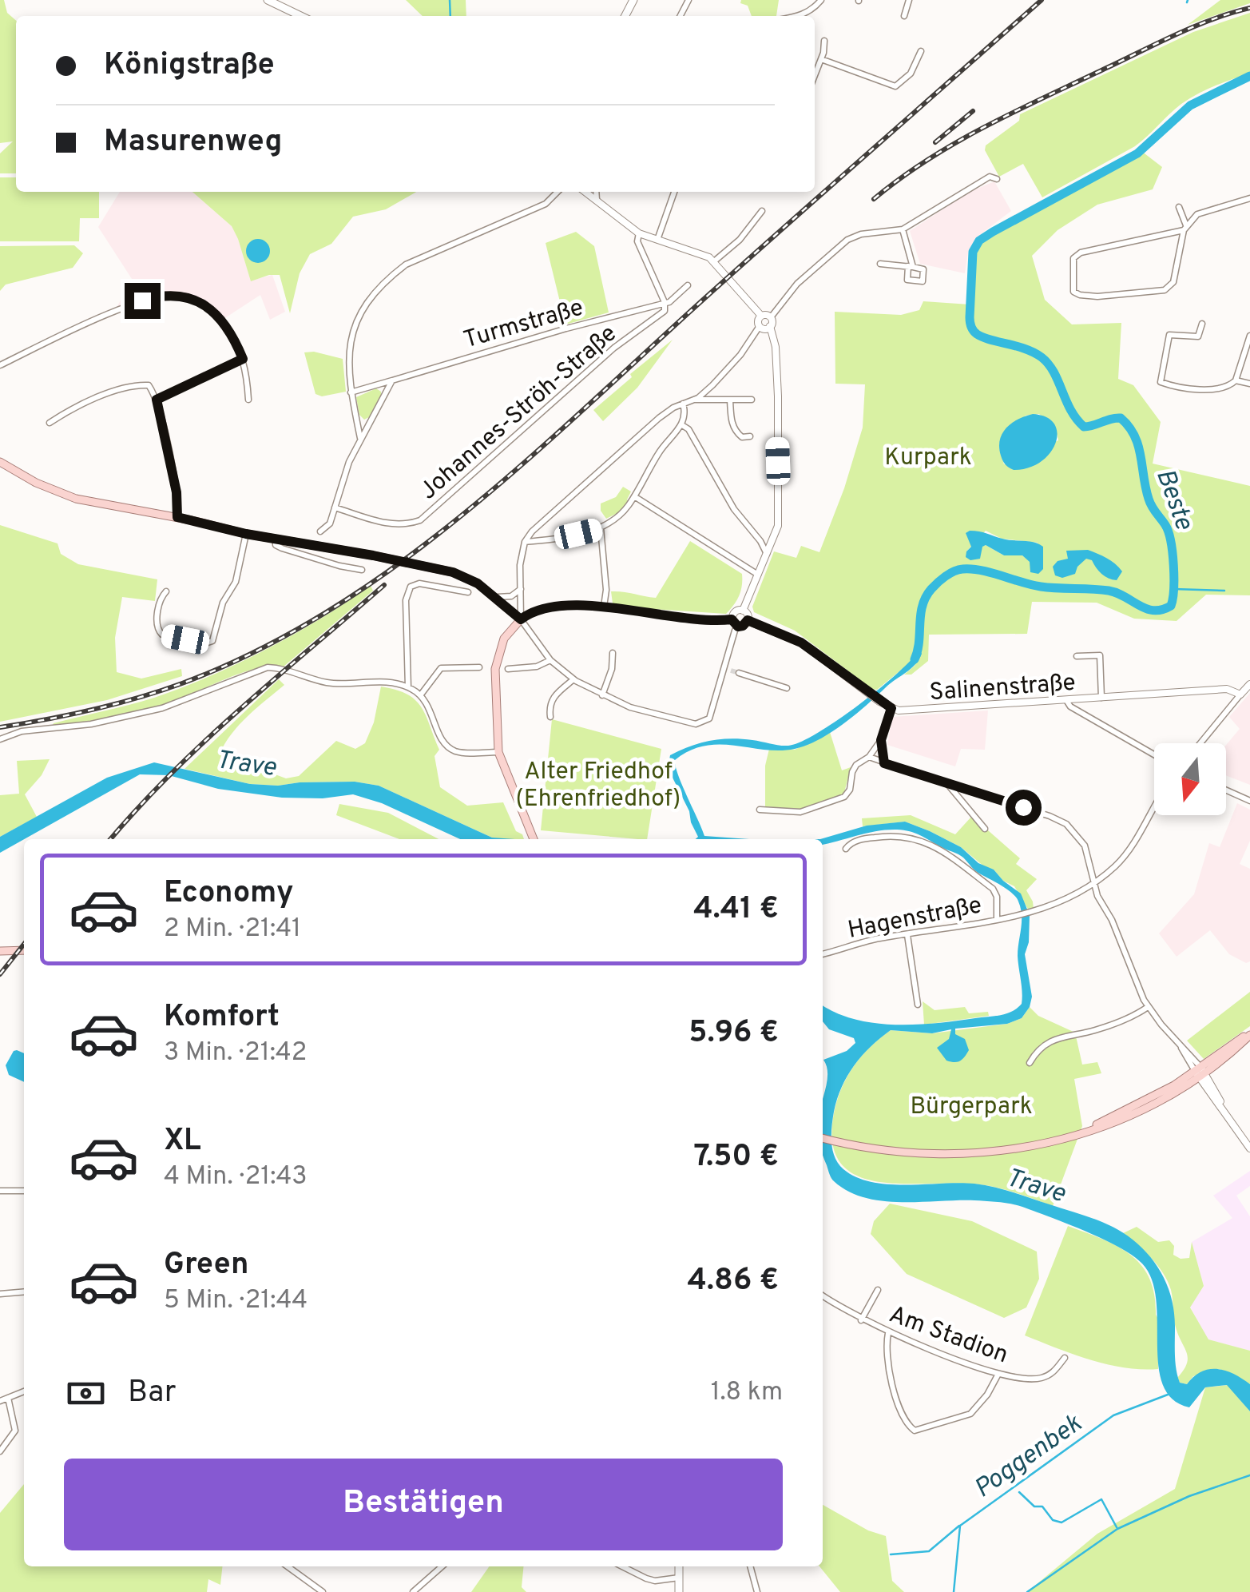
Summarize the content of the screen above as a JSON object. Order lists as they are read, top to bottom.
{
  "streets": {
    "street": [
      "Turmstraße",
      "Johannes-Ströh-Straße",
      "Salinenstraße",
      "Hagenstraße",
      "Am Stadion"
    ]
  },
  "crossings": [
    ["Turmstraße", "Johannes-Ströh-Straße"]
  ],
  "water": ["Beste", "Trave", "Poggenbek"],
  "parks": ["Kurpark", "Alter Friedhof (Ehrenfriedhof)", "Bürgerpark"],
  "north": "bottom",
  "page": {
    "banner": ["Königstraße", "Masurenweg"],
    "list": [
      {
        "name": "Economy",
        "note": "2 Min. · 21:41",
        "value": "4.41 €"
      },
      {
        "name": "Komfort",
        "note": "3 Min. · 21:42",
        "value": "5.96 €"
      },
      {
        "name": "XL",
        "note": "4 Min. · 21:43",
        "value": "7.50 €"
      },
      {
        "name": "Green",
        "note": "5 Min. · 21:44",
        "value": "4.86 €"
      }
    ],
    "pay": ["Bar", "1.8 km"],
    "buttons": "Bestätigen"
  }
}
